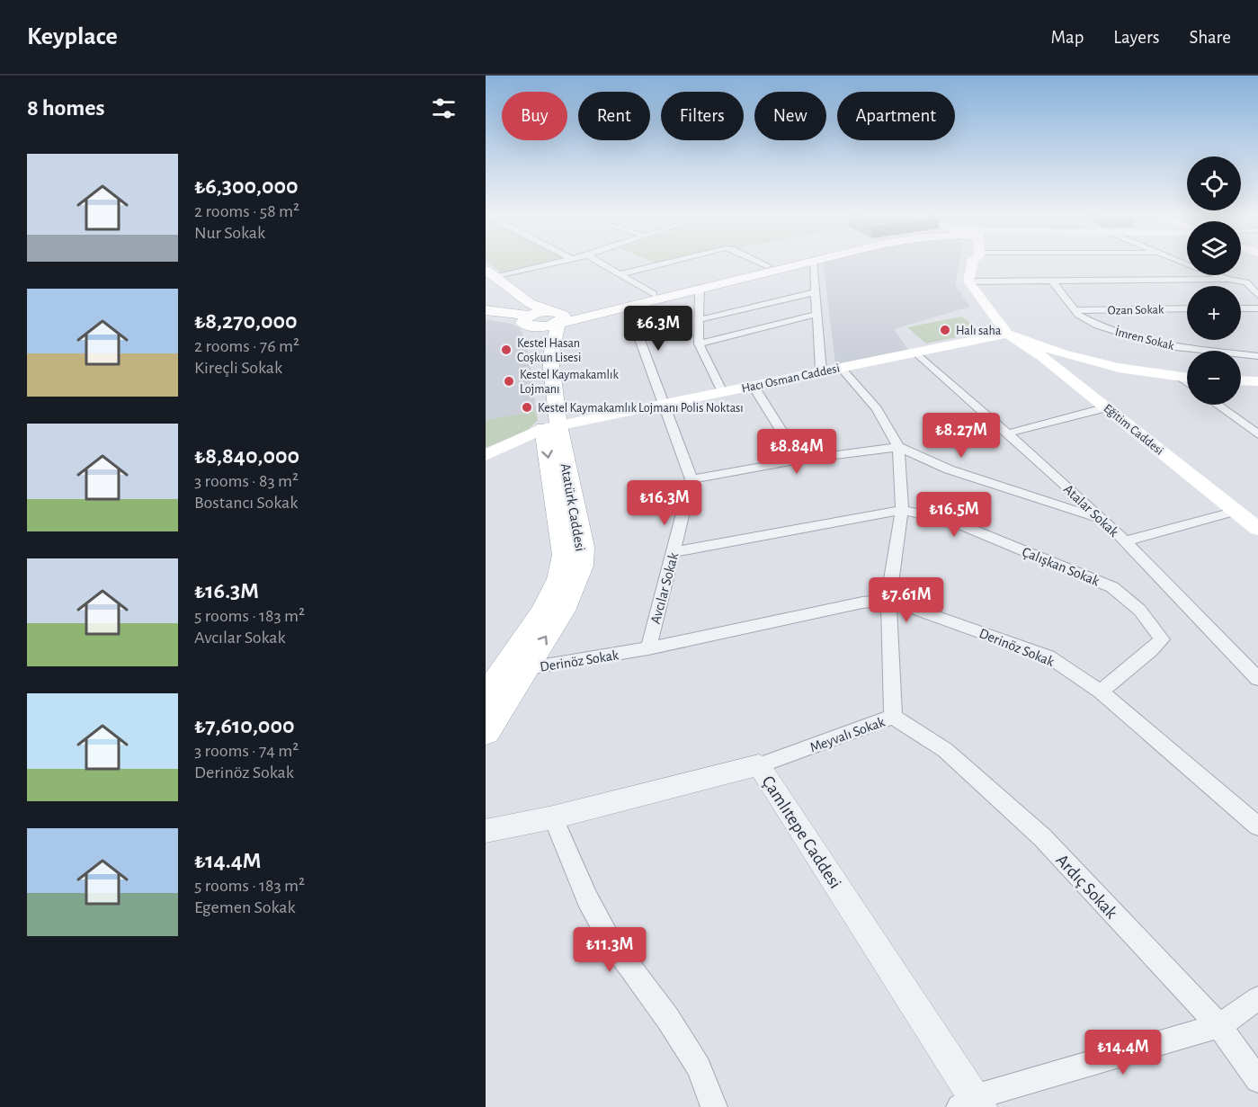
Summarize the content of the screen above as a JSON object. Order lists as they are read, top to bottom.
{
  "streets": {
    "main road": ["Hacı Osman Caddesi", "Eğitim Caddesi", "Atatürk Caddesi"],
    "street": [
      "Ozan Sokak",
      "İmren Sokak",
      "Atalar Sokak",
      "Çalışkan Sokak",
      "Avcılar Sokak",
      "Derinöz Sokak",
      "Meyvalı Sokak",
      "Çamlıtepe Caddesi",
      "Ardıç Sokak"
    ]
  },
  "crossings": [
    ["Ozan Sokak", "İmren Sokak"],
    ["Hacı Osman Caddesi", "Eğitim Caddesi"],
    ["Hacı Osman Caddesi", "Atatürk Caddesi"],
    ["Hacı Osman Caddesi", "Atalar Sokak"],
    ["Atatürk Caddesi", "Derinöz Sokak"],
    ["Çalışkan Sokak", "Avcılar Sokak"],
    ["Çalışkan Sokak", "Derinöz Sokak"],
    ["Çalışkan Sokak", "Meyvalı Sokak"],
    ["Avcılar Sokak", "Derinöz Sokak"],
    ["Derinöz Sokak", "Meyvalı Sokak"],
    ["Meyvalı Sokak", "Çamlıtepe Caddesi"],
    ["Meyvalı Sokak", "Ardıç Sokak"]
  ],
  "places": [
    "Halı saha",
    "Kestel Hasan Coşkun Lisesi",
    "Kestel Kaymakamlık Lojmanı",
    "Kestel Kaymakamlık Lojmanı Polis Noktası"
  ],
  "page": {
    "header": "Keyplace",
    "nav": ["Map", "Layers", "Share"],
    "heading": "8 homes",
    "chip": [
      "Buy",
      "Rent",
      "Filters",
      "New",
      "Apartment"
    ],
    "list": [
      {
        "name": "₺6,300,000",
        "note": "2 rooms · 58 m² · Nur Sokak"
      },
      {
        "name": "₺8,270,000",
        "note": "2 rooms · 76 m² · Kireçli Sokak"
      },
      {
        "name": "₺8,840,000",
        "note": "3 rooms · 83 m² · Bostancı Sokak"
      },
      {
        "name": "₺16.3M",
        "note": "5 rooms · 183 m² · Avcılar Sokak"
      },
      {
        "name": "₺7,610,000",
        "note": "3 rooms · 74 m² · Derinöz Sokak"
      },
      {
        "name": "₺14.4M",
        "note": "5 rooms · 183 m² · Egemen Sokak"
      }
    ],
    "map_buttons": ["+", "−"],
    "price": [
      "₺6.3M",
      "₺8.27M",
      "₺8.84M",
      "₺16.3M",
      "₺16.5M",
      "₺7.61M",
      "₺11.3M",
      "₺14.4M"
    ]
  }
}
